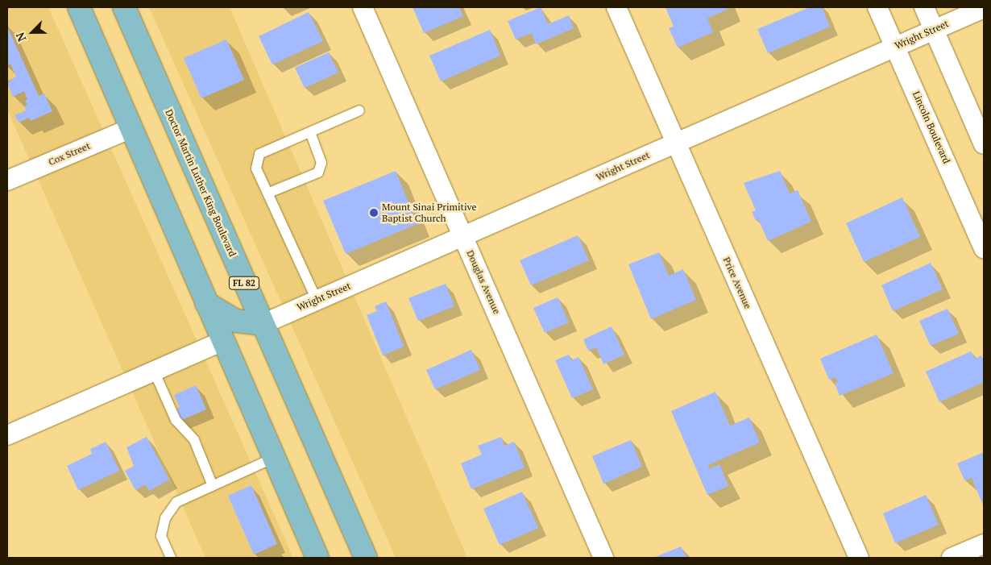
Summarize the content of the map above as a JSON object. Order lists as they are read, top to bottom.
{
  "streets": {
    "main road": ["Doctor Martin Luther King Boulevard", "FL 82"],
    "street": [
      "Wright Street",
      "Lincoln Boulevard",
      "Cox Street",
      "Douglas Avenue",
      "Price Avenue"
    ]
  },
  "crossings": [
    ["Wright Street", "Lincoln Boulevard"],
    ["Wright Street", "Doctor Martin Luther King Boulevard"],
    ["Wright Street", "Douglas Avenue"],
    ["Wright Street", "Price Avenue"]
  ],
  "places": ["Mount Sinai Primitive Baptist Church"],
  "north": "bottom left"
}
